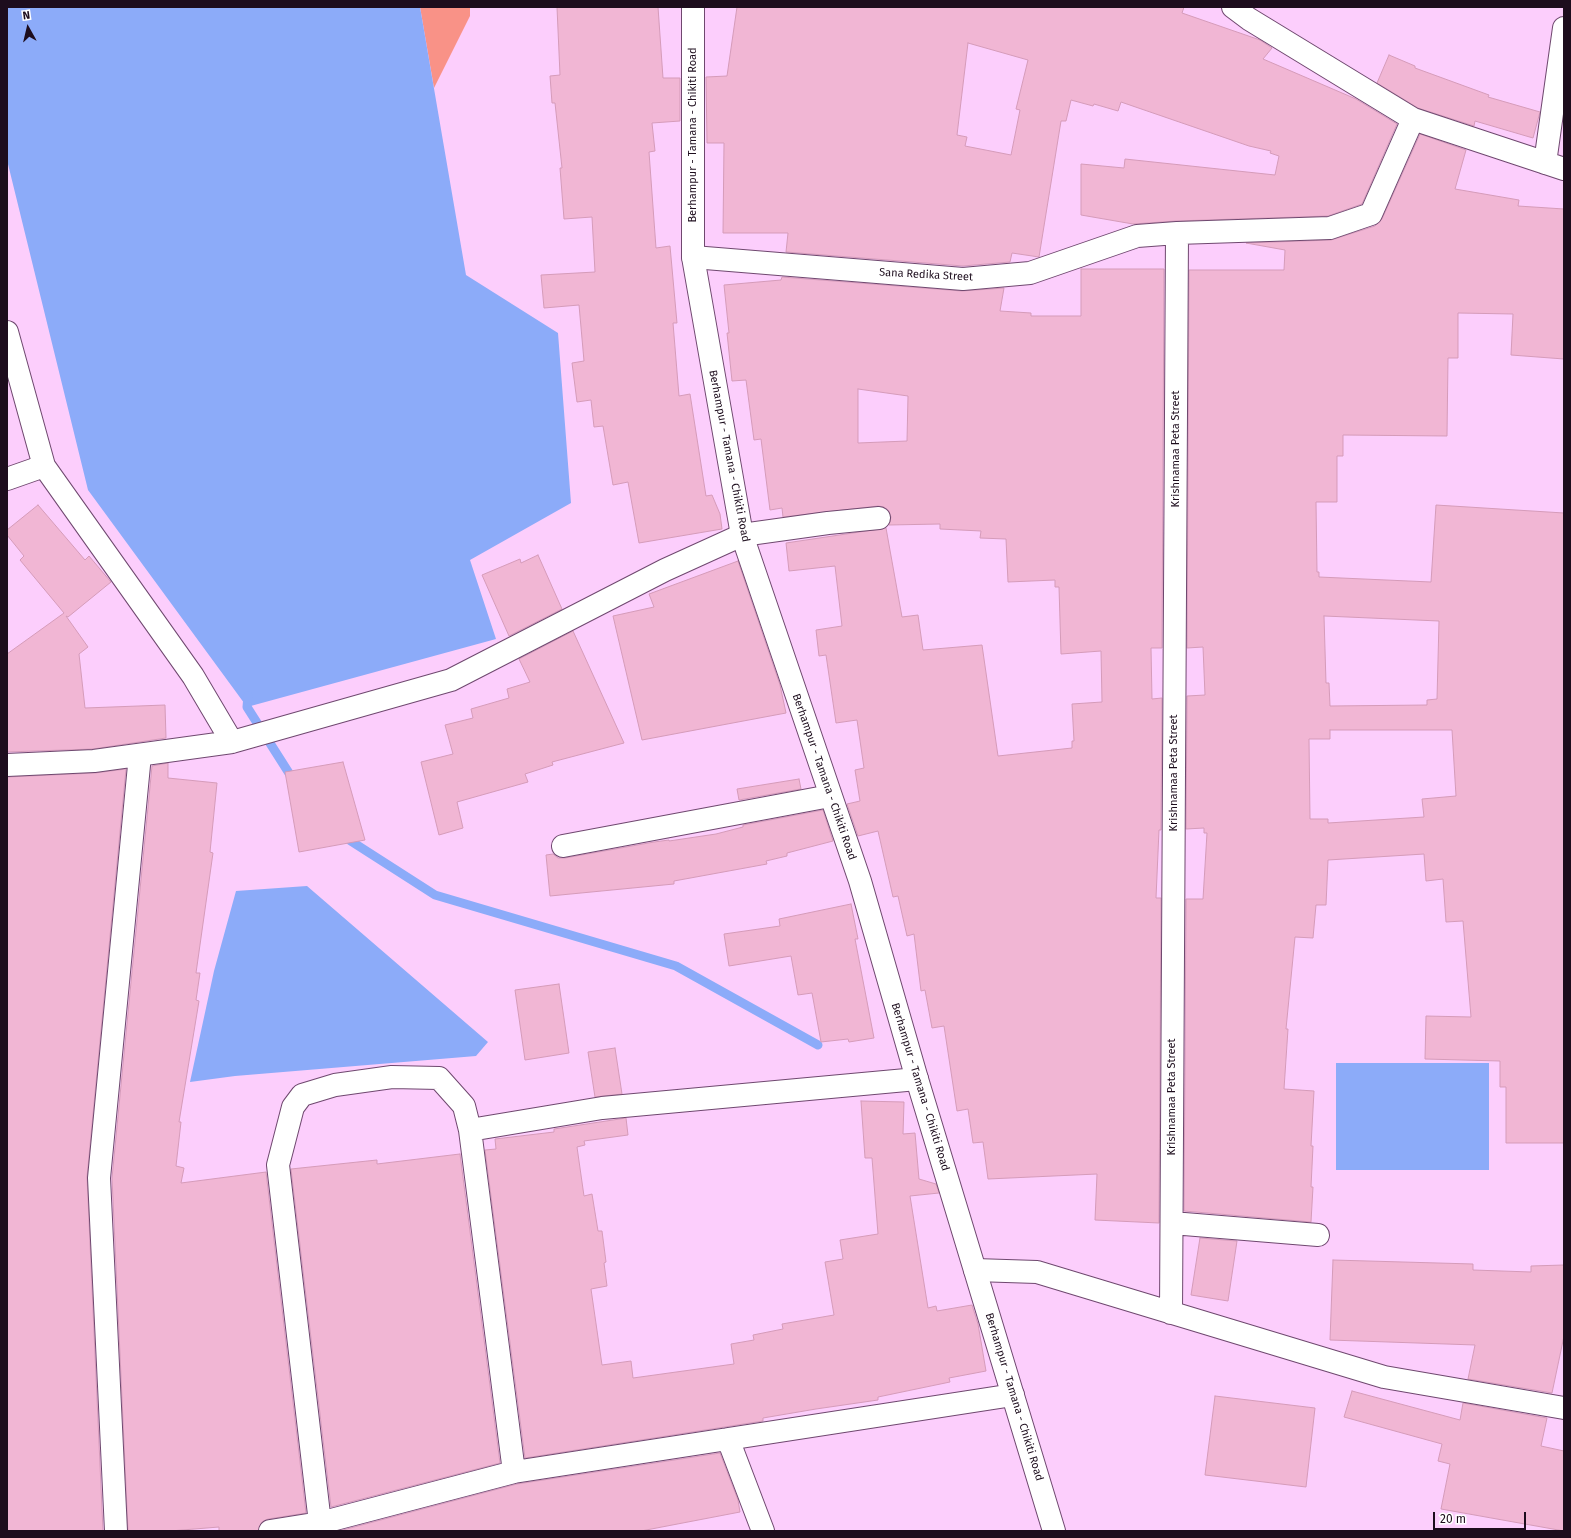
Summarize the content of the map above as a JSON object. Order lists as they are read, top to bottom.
{
  "streets": {
    "street": ["Berhampur - Tamana - Chikiti Road", "Sana Redika Street", "Krishnamaa Peta Street"]
  },
  "crossings": [
    ["Berhampur - Tamana - Chikiti Road", "Sana Redika Street"],
    ["Sana Redika Street", "Krishnamaa Peta Street"]
  ],
  "scale_bar": "20 m",
  "north": "top"
}
